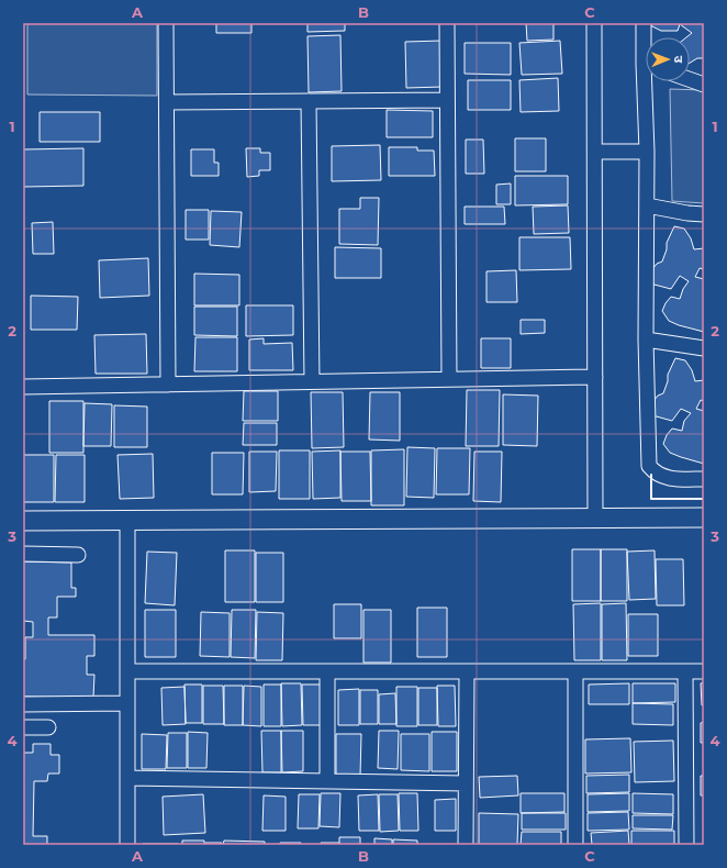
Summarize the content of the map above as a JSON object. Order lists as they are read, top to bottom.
{
  "north": "right",
  "grid": {
    "columns": ["A", "B", "C"],
    "rows": [
      "1",
      "2",
      "3",
      "4"
    ]
  }
}
